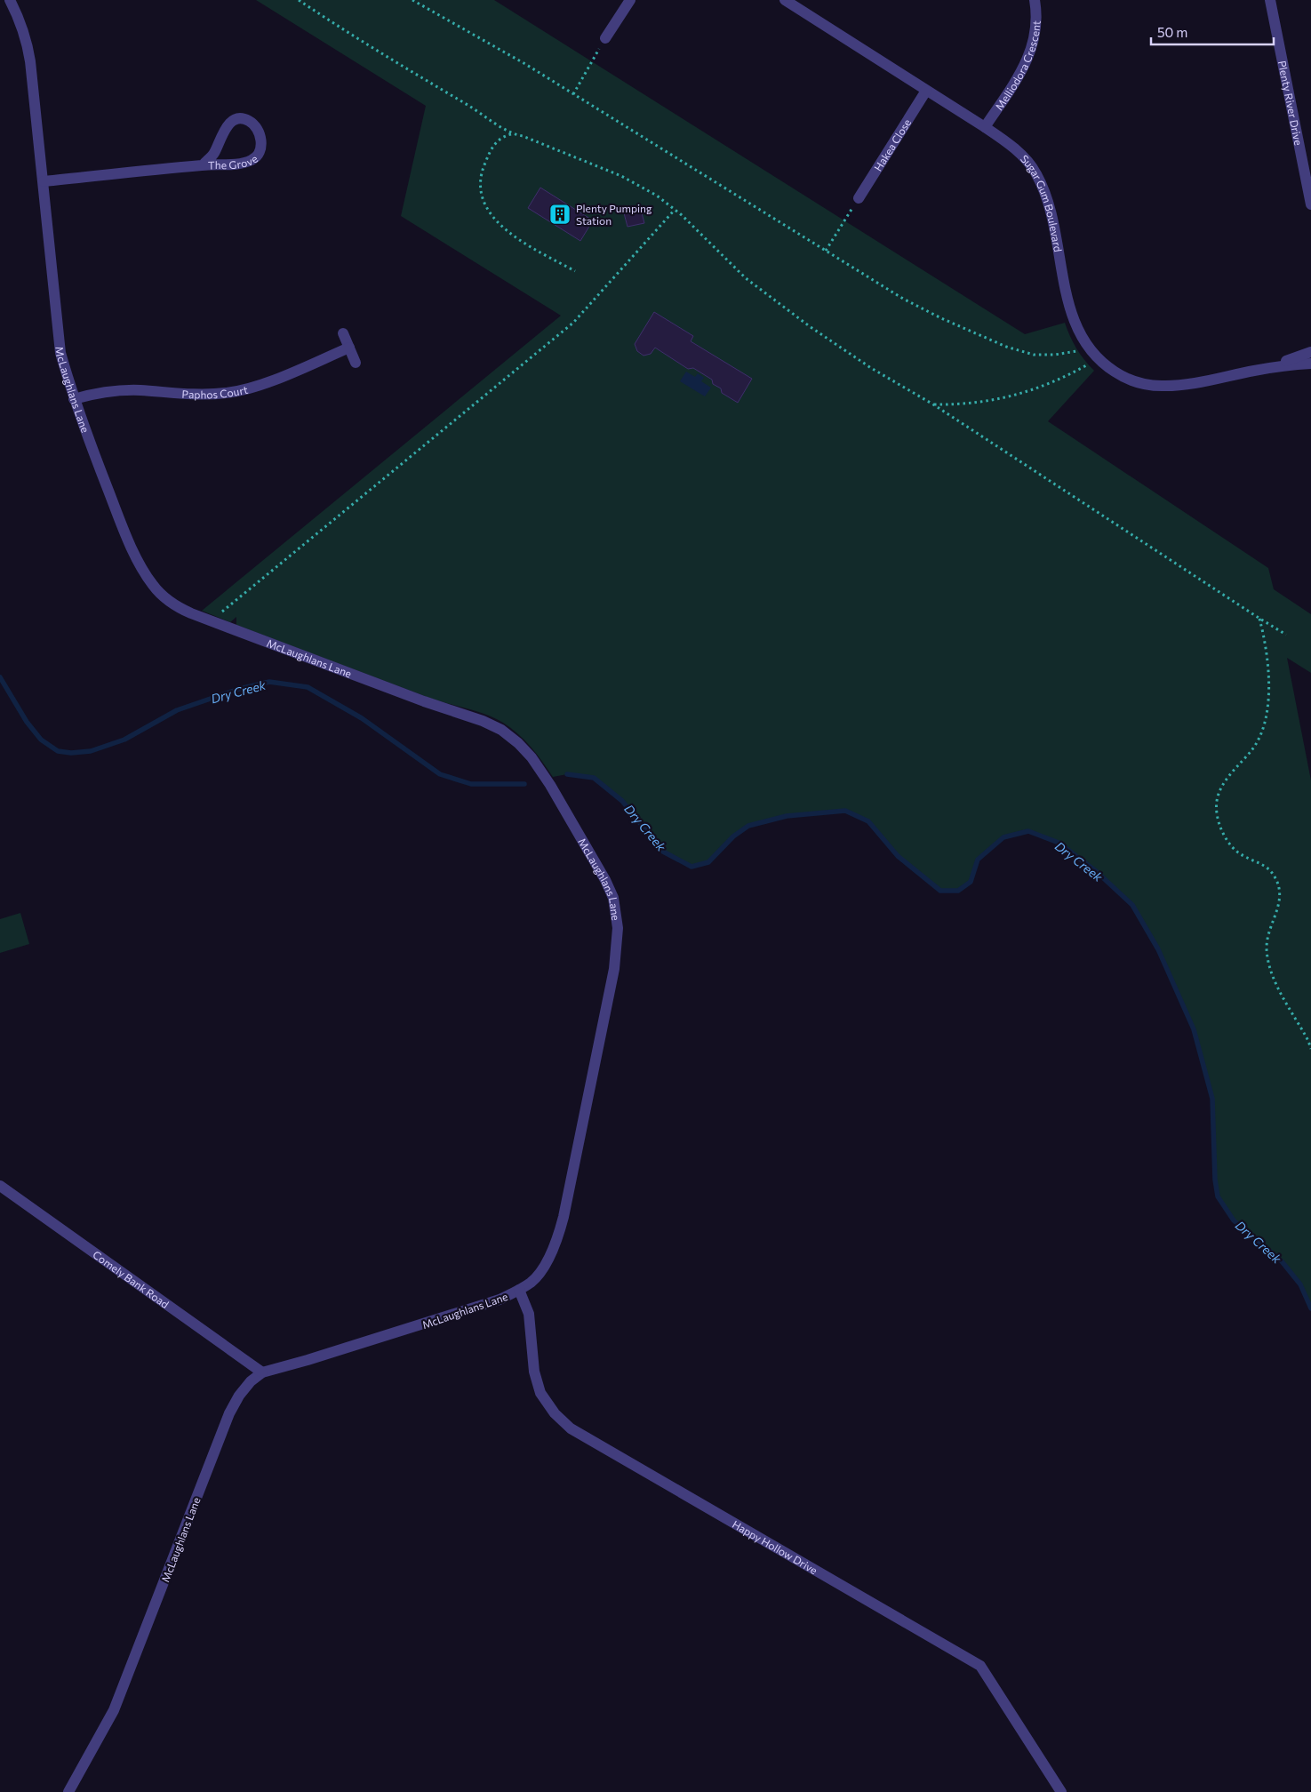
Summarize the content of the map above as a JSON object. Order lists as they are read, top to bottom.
{
  "streets": {
    "street": [
      "Melliodora Crescent",
      "Plenty River Drive",
      "Hakea Close",
      "The Grove",
      "Sugar Gum Boulevard",
      "McLaughlans Lane",
      "Paphos Court",
      "Comely Bank Road",
      "Happy Hollow Drive"
    ]
  },
  "crossings": [
    ["Melliodora Crescent", "Sugar Gum Boulevard"],
    ["Hakea Close", "Sugar Gum Boulevard"],
    ["The Grove", "McLaughlans Lane"],
    ["McLaughlans Lane", "Paphos Court"],
    ["McLaughlans Lane", "Comely Bank Road"],
    ["McLaughlans Lane", "Happy Hollow Drive"]
  ],
  "water": ["Dry Creek"],
  "places": {
    "building": ["Plenty Pumping Station"]
  },
  "scale_bar": "50 m"
}
